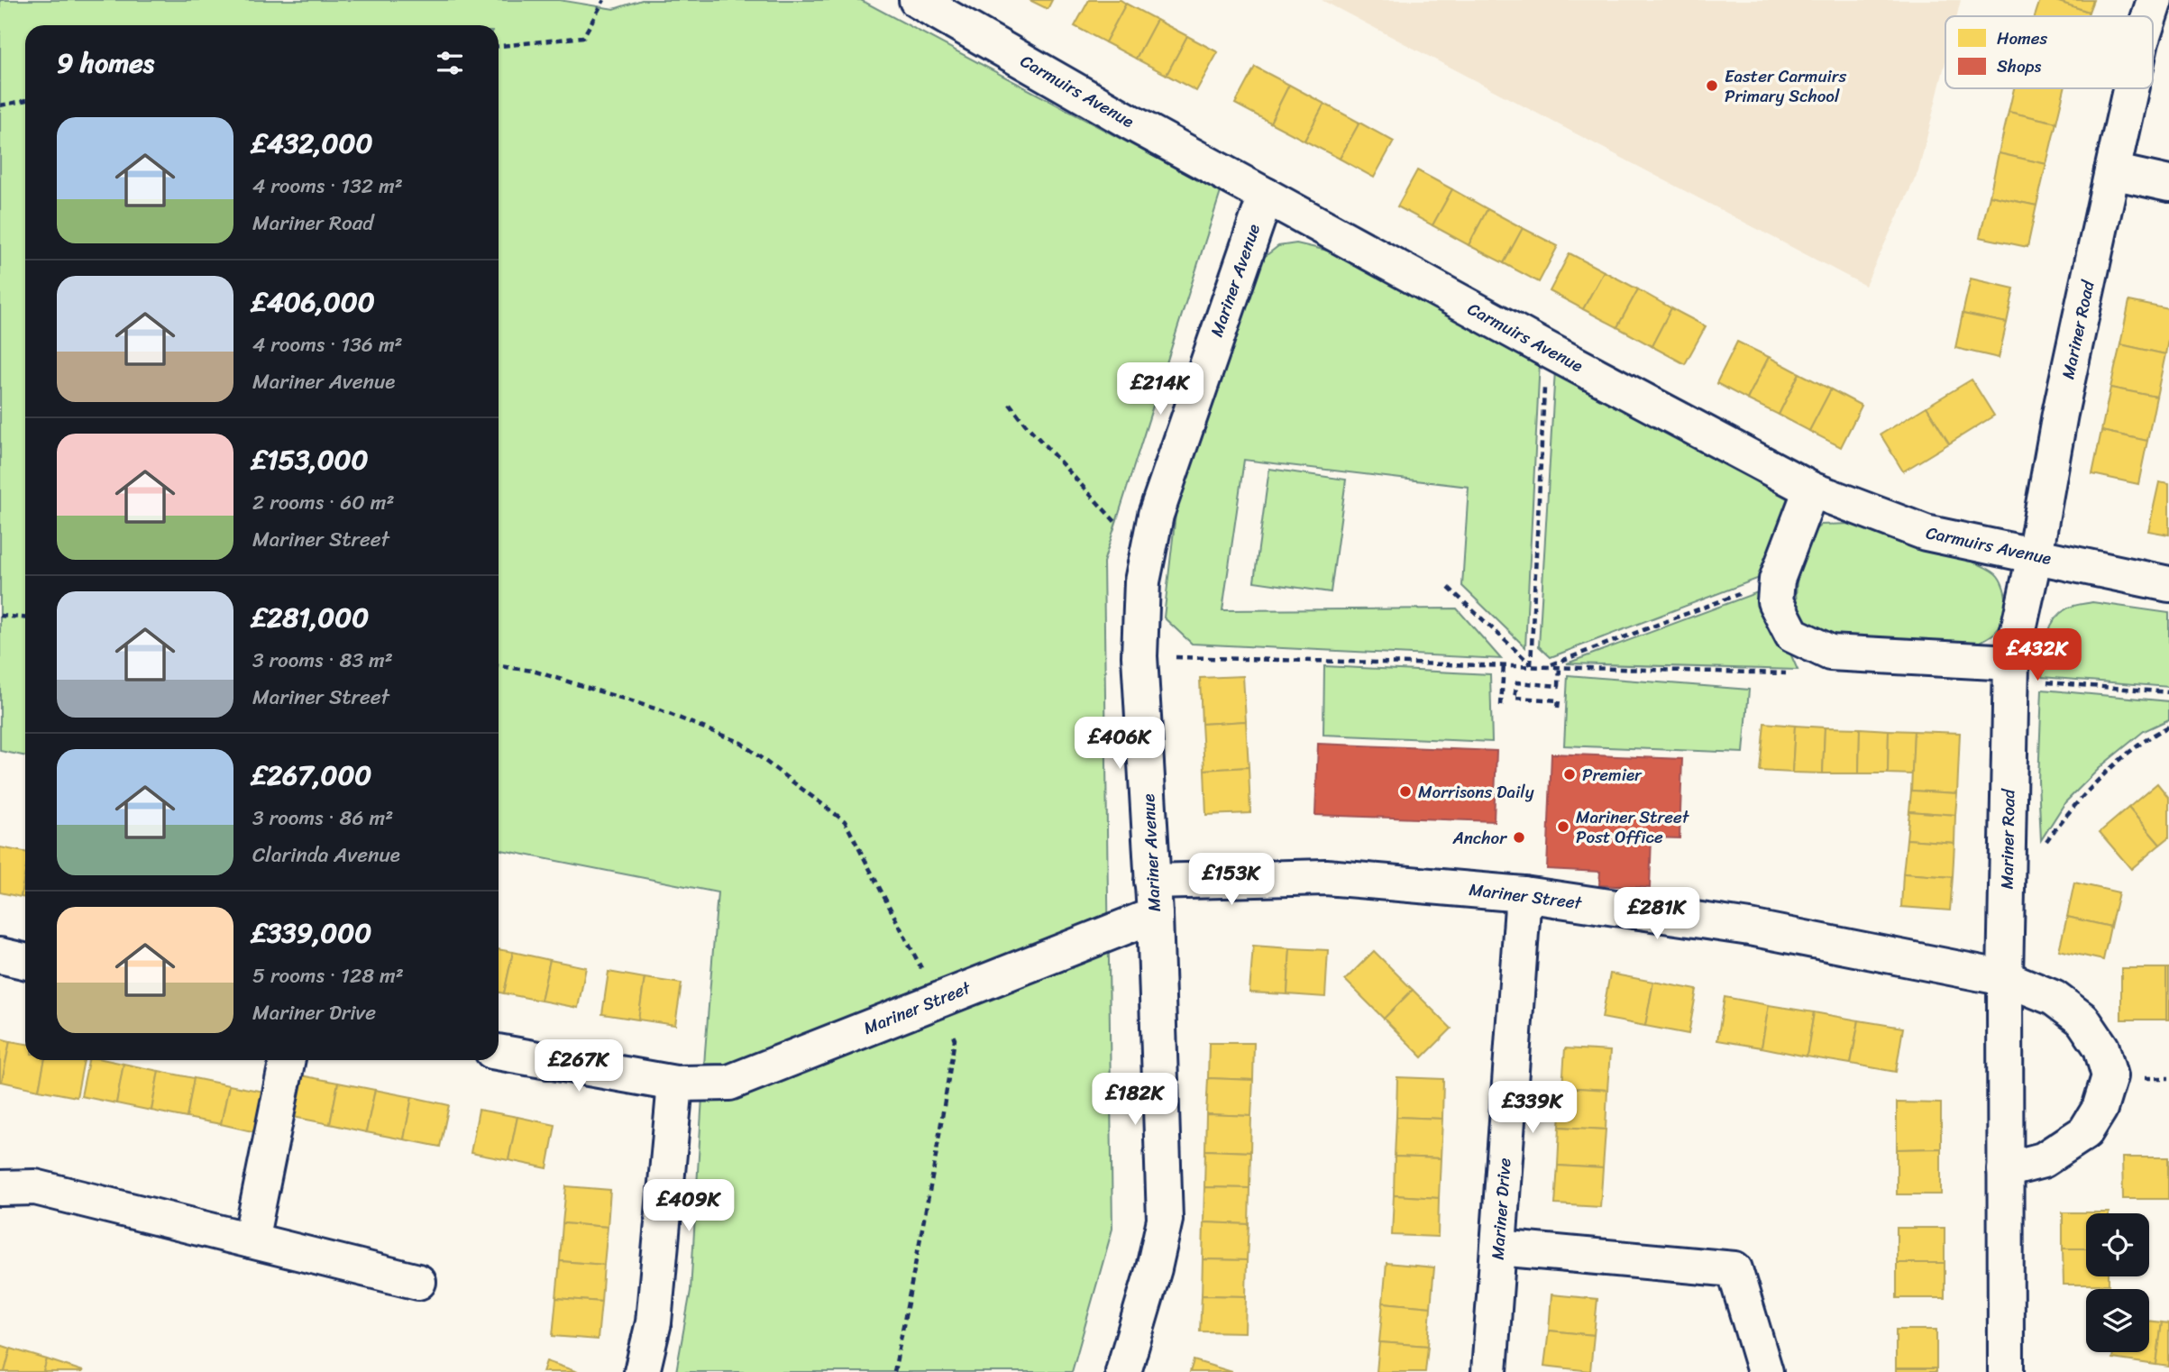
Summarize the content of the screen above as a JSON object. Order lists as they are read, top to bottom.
{
  "streets": {
    "street": [
      "Carmuirs Avenue",
      "Mariner Avenue",
      "Mariner Road",
      "Mariner Street",
      "Mariner Drive"
    ]
  },
  "crossings": [
    ["Carmuirs Avenue", "Mariner Avenue"],
    ["Carmuirs Avenue", "Mariner Road"],
    ["Mariner Avenue", "Mariner Street"],
    ["Mariner Road", "Mariner Street"],
    ["Mariner Street", "Mariner Drive"]
  ],
  "places": [
    "Easter Carmuirs Primary School",
    "Premier",
    "Morrisons Daily",
    "Mariner Street Post Office",
    "Anchor"
  ],
  "legend": ["Homes", "Shops"],
  "page": {
    "heading": "9 homes",
    "list": [
      {
        "name": "£432,000",
        "note": "4 rooms · 132 m² · Mariner Road"
      },
      {
        "name": "£406,000",
        "note": "4 rooms · 136 m² · Mariner Avenue"
      },
      {
        "name": "£153,000",
        "note": "2 rooms · 60 m² · Mariner Street"
      },
      {
        "name": "£281,000",
        "note": "3 rooms · 83 m² · Mariner Street"
      },
      {
        "name": "£267,000",
        "note": "3 rooms · 86 m² · Clarinda Avenue"
      },
      {
        "name": "£339,000",
        "note": "5 rooms · 128 m² · Mariner Drive"
      }
    ],
    "price": [
      "£214K",
      "£432K",
      "£406K",
      "£153K",
      "£281K",
      "£267K",
      "£182K",
      "£339K",
      "£409K"
    ]
  }
}
